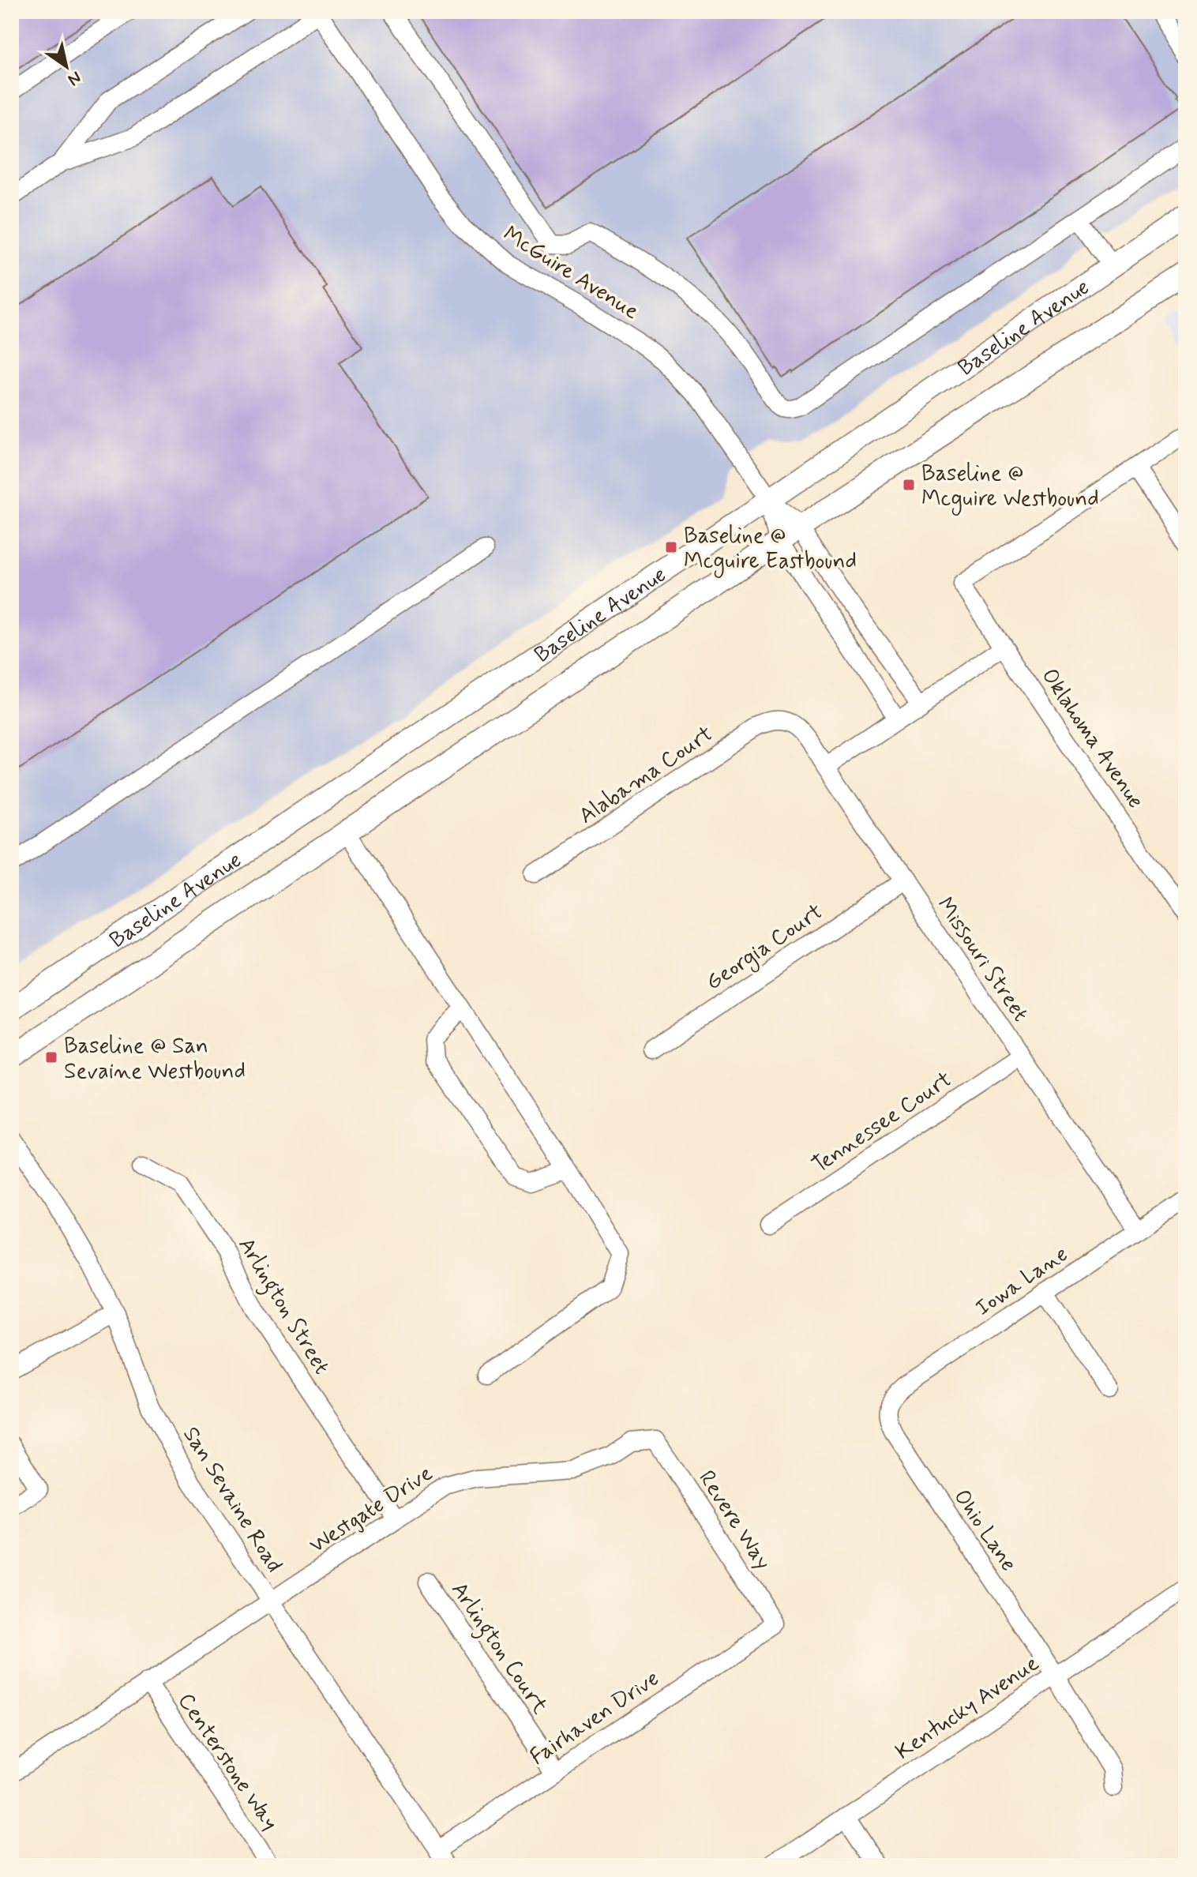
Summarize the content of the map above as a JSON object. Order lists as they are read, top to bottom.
{
  "streets": {
    "main road": ["Baseline Avenue"],
    "street": [
      "McGuire Avenue",
      "Oklahoma Avenue",
      "Alabama Court",
      "Georgia Court",
      "Missouri Street",
      "Tennessee Court",
      "Iowa Lane",
      "Arlington Street",
      "San Sevaine Road",
      "Westgate Drive",
      "Revere Way",
      "Ohio Lane",
      "Arlington Court",
      "Kentucky Avenue",
      "Fairhaven Drive",
      "Centerstone Way"
    ]
  },
  "crossings": [
    ["McGuire Avenue", "Baseline Avenue"],
    ["Alabama Court", "Missouri Street"],
    ["Georgia Court", "Missouri Street"],
    ["Missouri Street", "Tennessee Court"],
    ["Missouri Street", "Iowa Lane"],
    ["Iowa Lane", "Ohio Lane"],
    ["Arlington Street", "Westgate Drive"],
    ["San Sevaine Road", "Westgate Drive"],
    ["San Sevaine Road", "Fairhaven Drive"],
    ["Westgate Drive", "Revere Way"],
    ["Westgate Drive", "Centerstone Way"],
    ["Revere Way", "Fairhaven Drive"],
    ["Ohio Lane", "Kentucky Avenue"],
    ["Arlington Court", "Fairhaven Drive"]
  ],
  "places": {
    "transit": ["Baseline @ Mcguire Westbound", "Baseline @ Mcguire Eastbound", "Baseline @ San Sevaine Westbound"]
  },
  "north": "bottom right"
}
